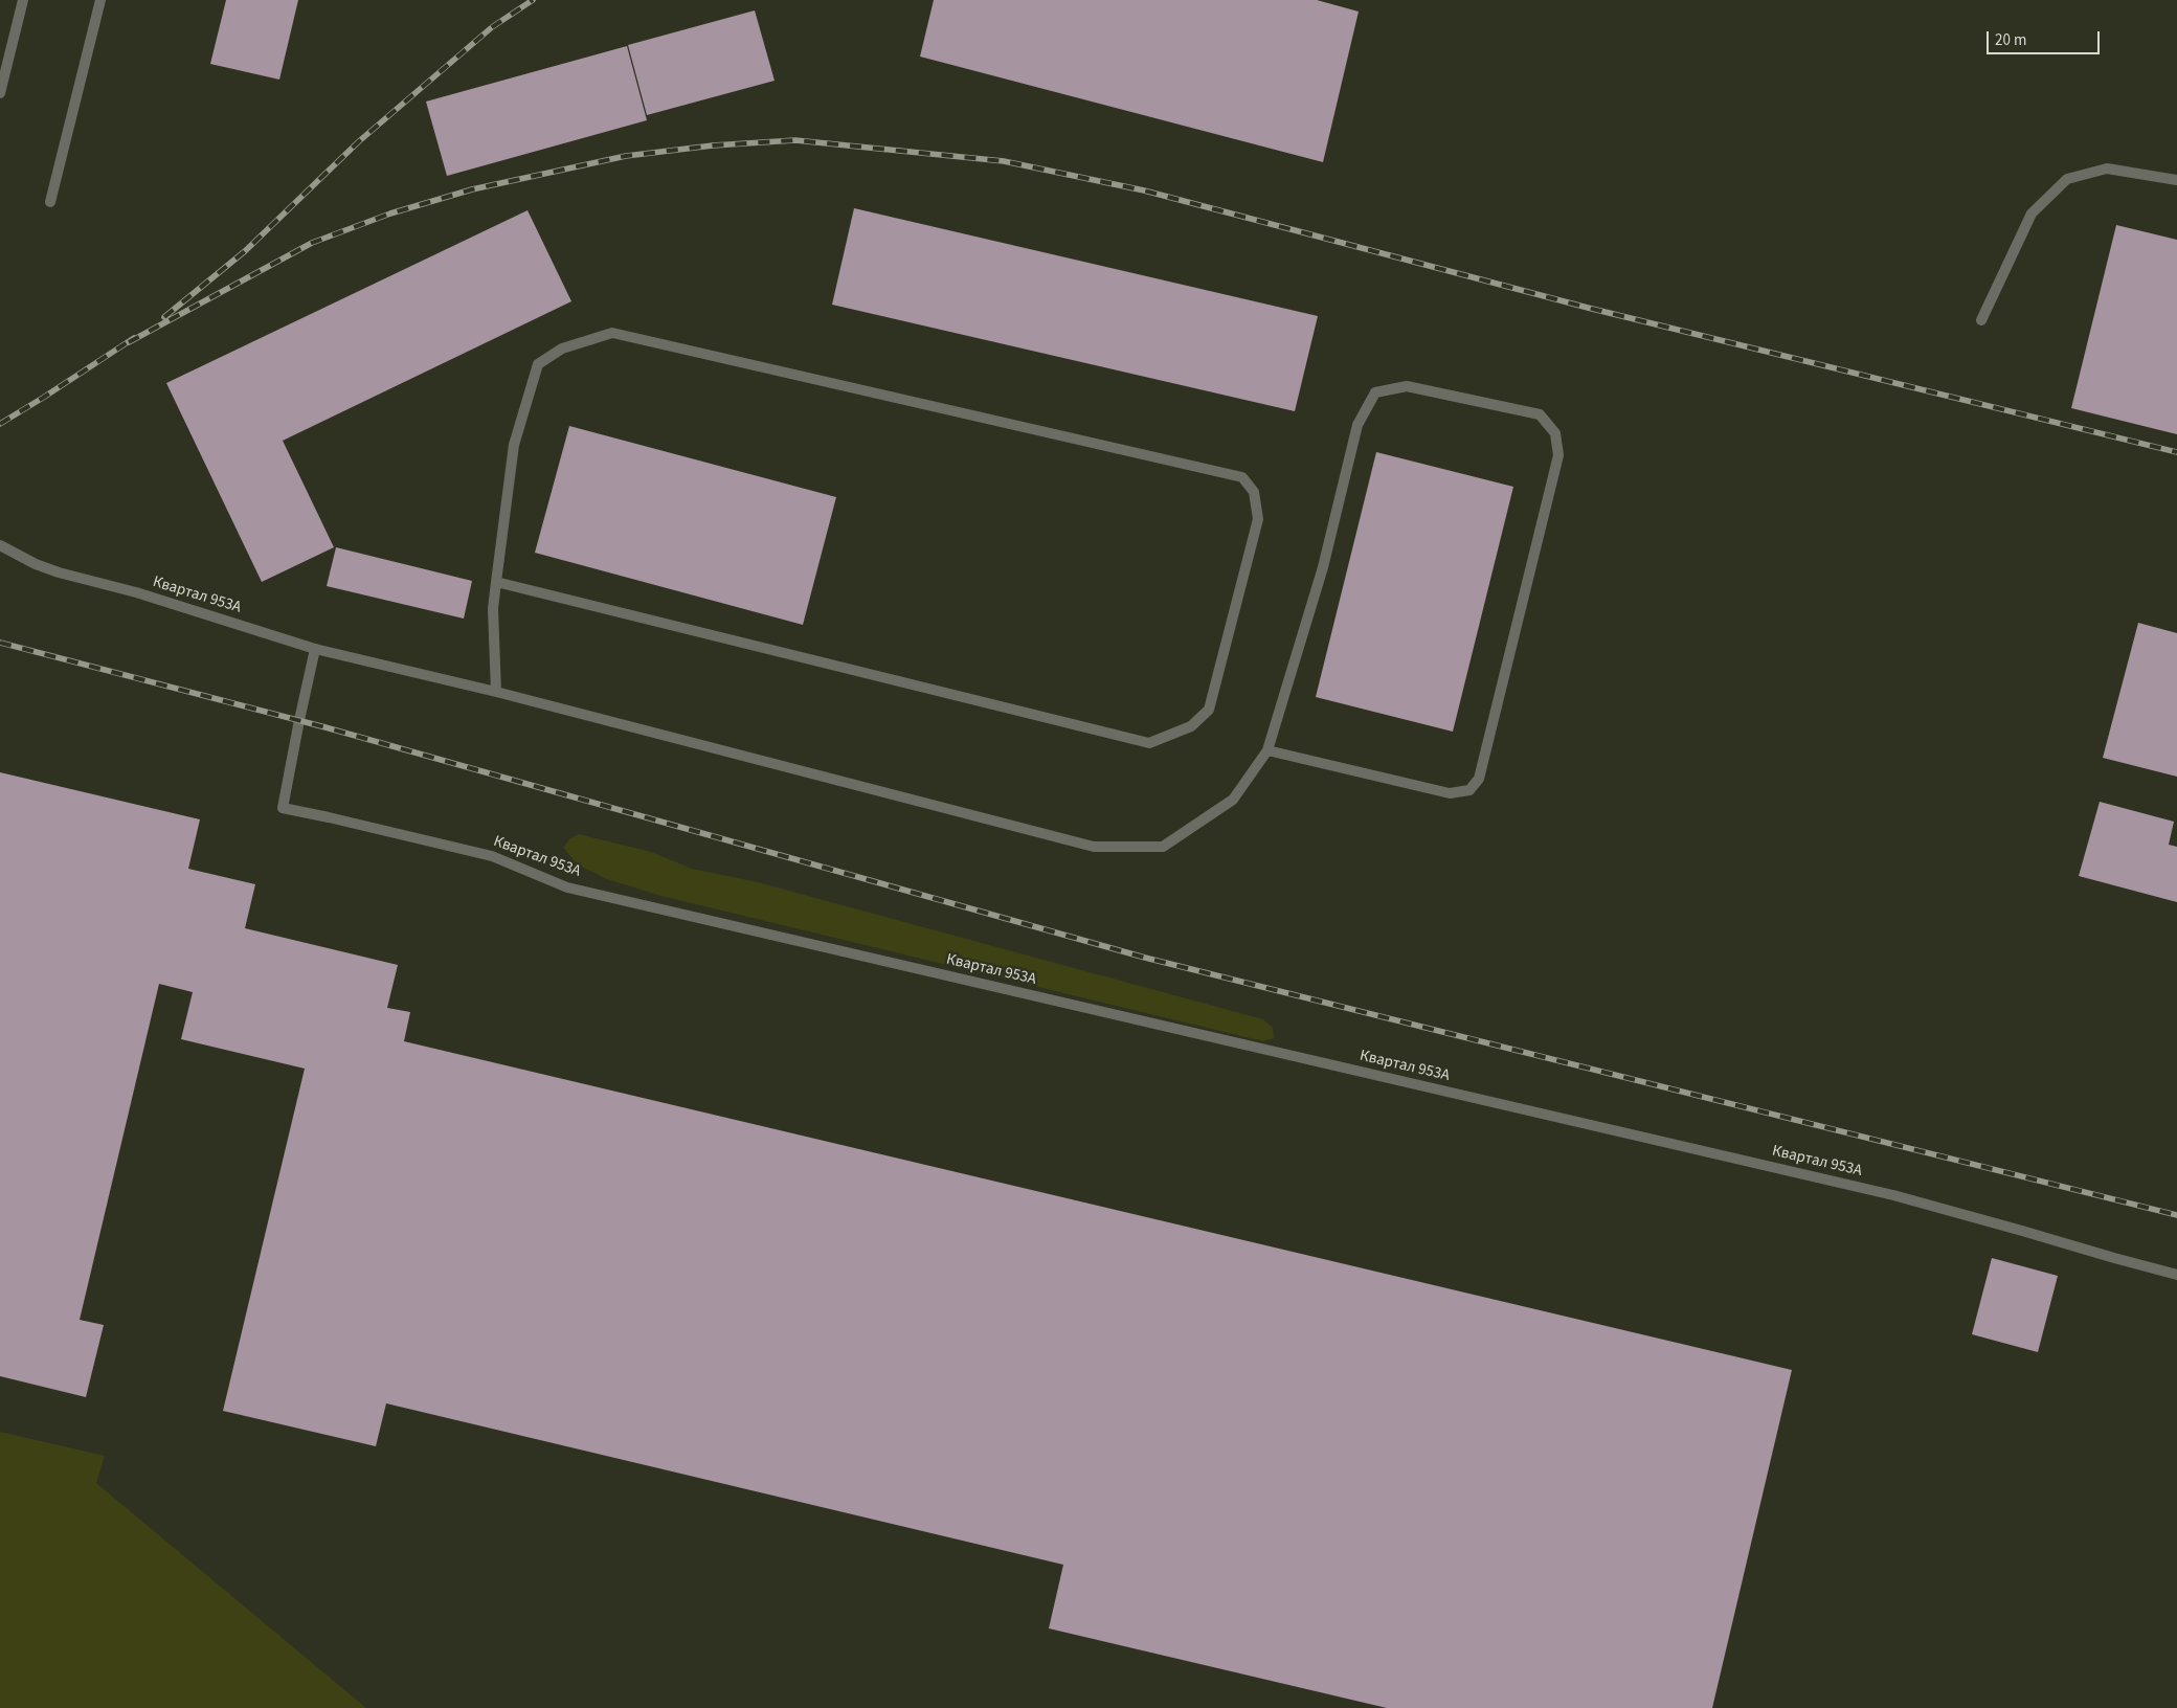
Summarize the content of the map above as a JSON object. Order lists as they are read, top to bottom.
{
  "streets": {
    "street": ["Квартал 953А"]
  },
  "scale_bar": "20 m"
}
